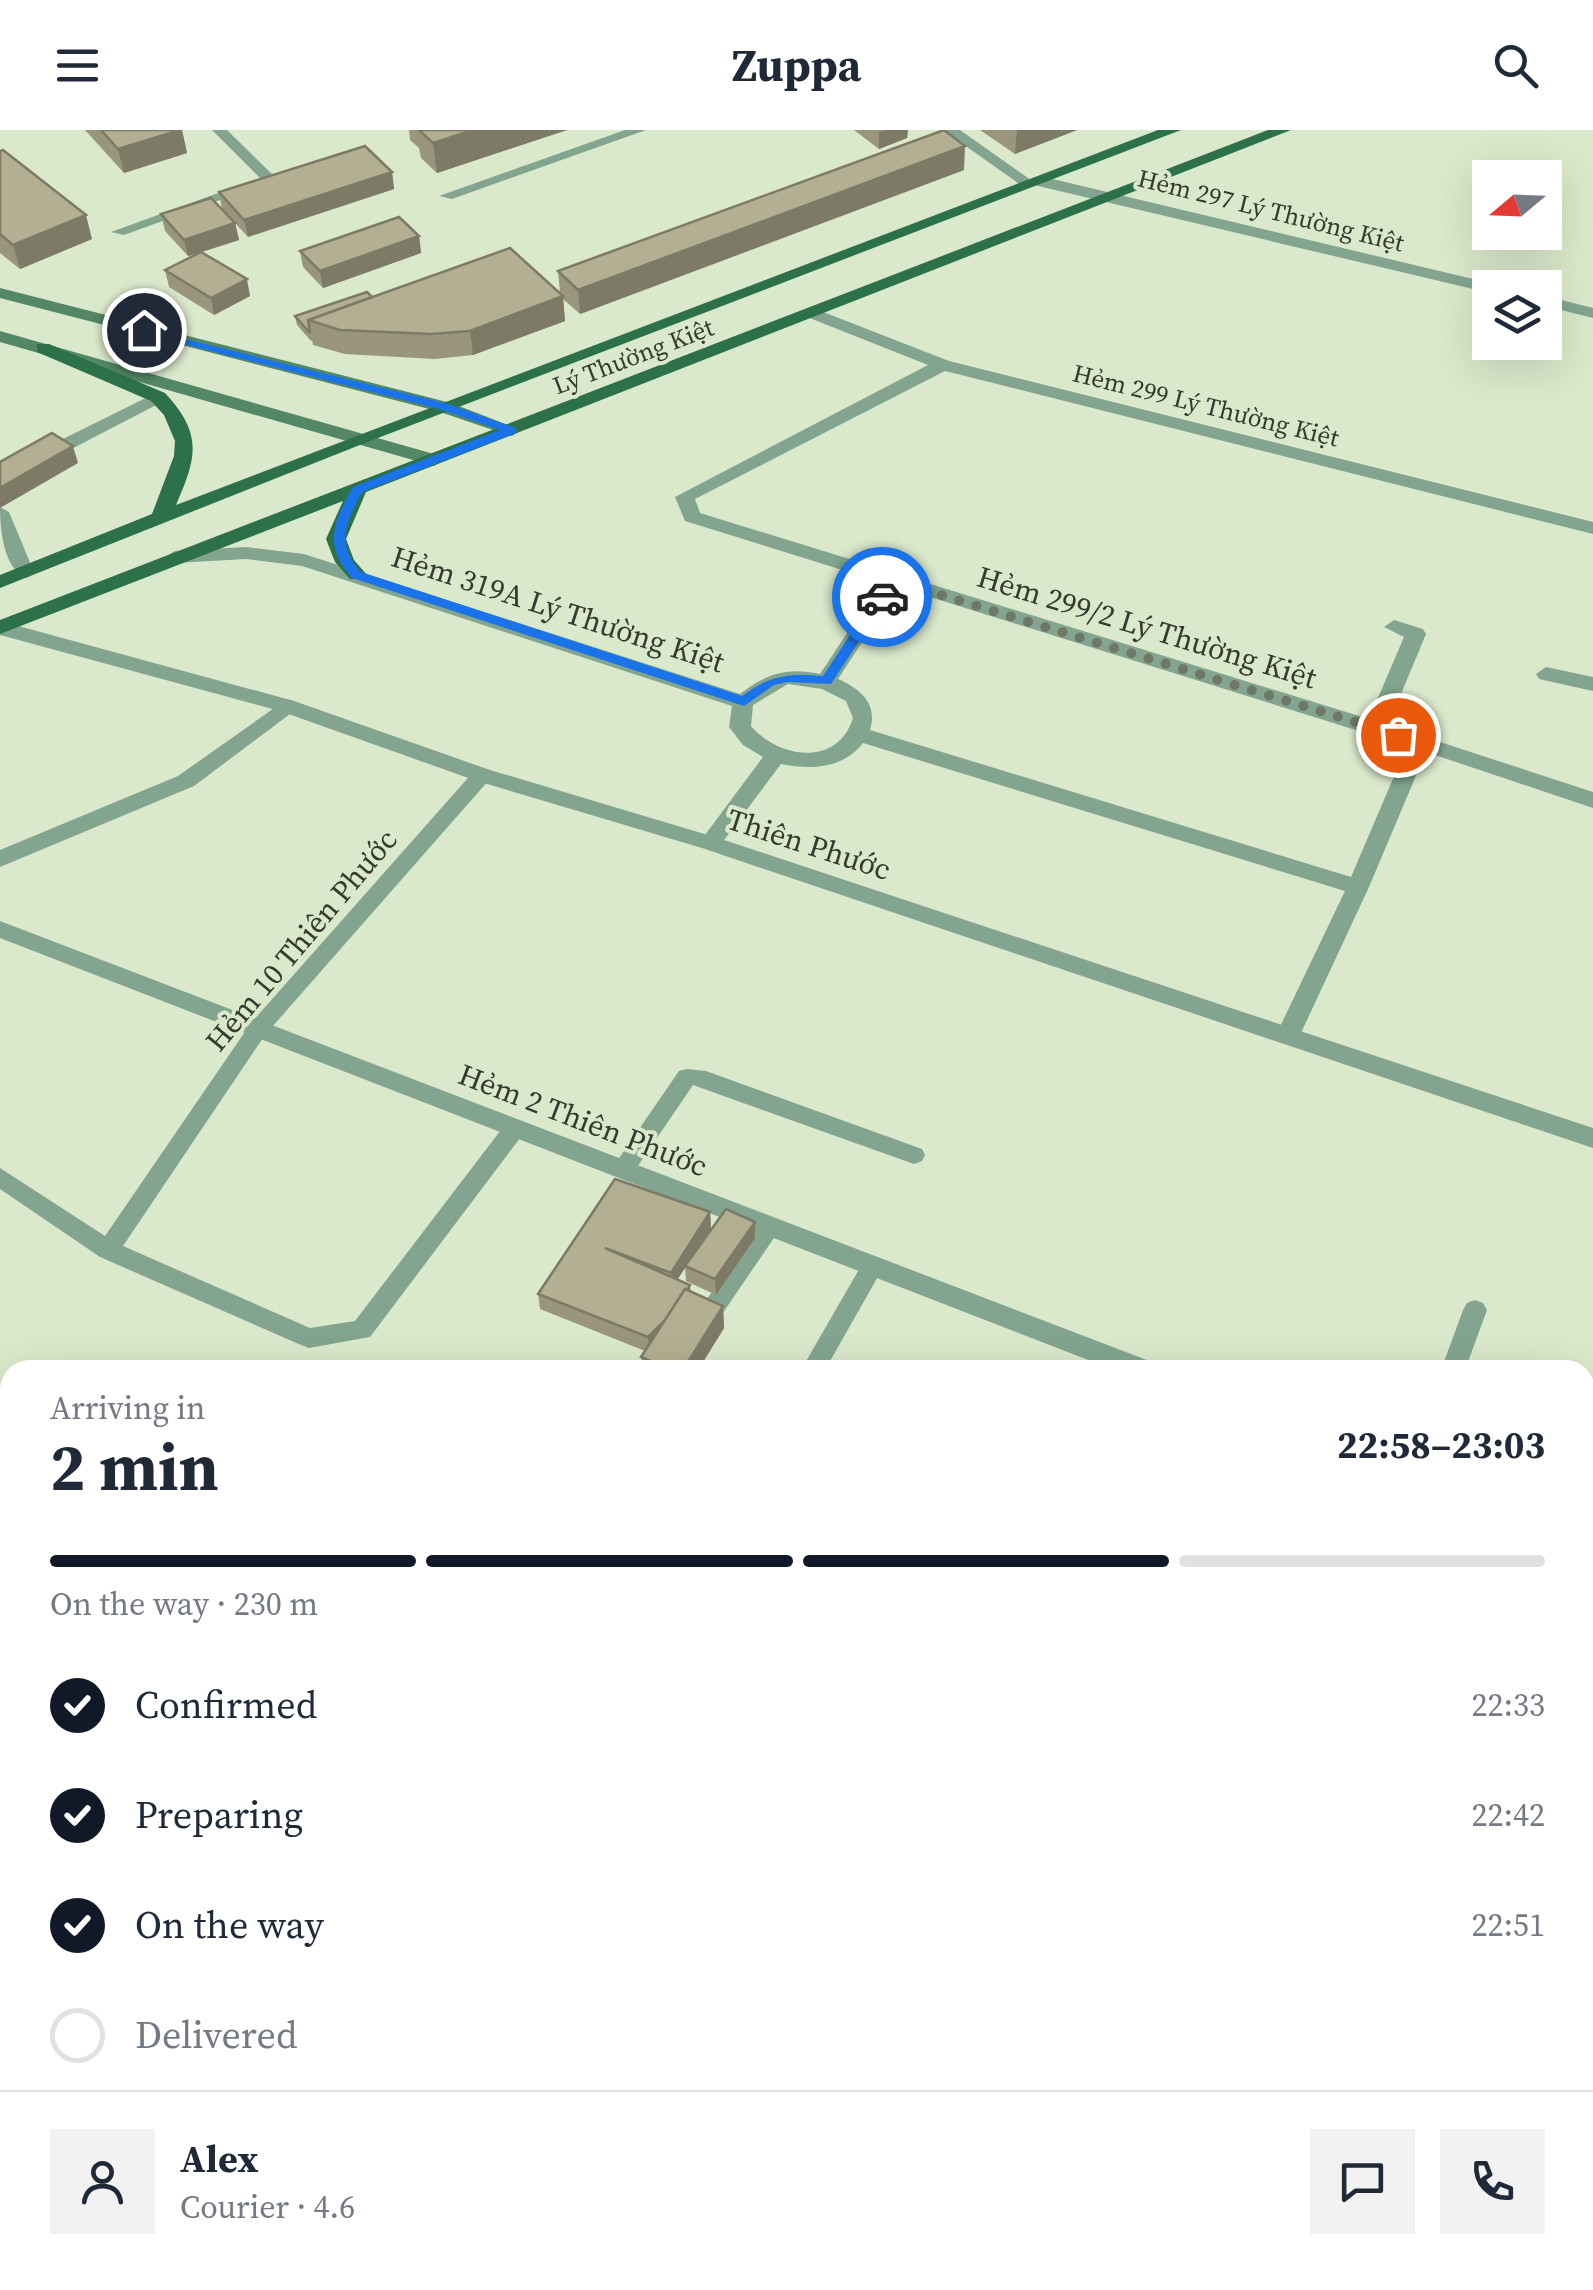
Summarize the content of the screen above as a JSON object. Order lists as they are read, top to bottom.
{
  "streets": {
    "main road": ["Lý Thường Kiệt"],
    "street": [
      "Hẻm 297 Lý Thường Kiệt",
      "Hẻm 299 Lý Thường Kiệt",
      "Hẻm 319A Lý Thường Kiệt",
      "Hẻm 299/2 Lý Thường Kiệt",
      "Thiên Phước",
      "Hẻm 2 Thiên Phước"
    ],
    "lane": ["Hẻm 10 Thiên Phước"]
  },
  "crossings": [
    ["Hẻm 297 Lý Thường Kiệt", "Lý Thường Kiệt"],
    ["Lý Thường Kiệt", "Hẻm 299 Lý Thường Kiệt"],
    ["Lý Thường Kiệt", "Hẻm 319A Lý Thường Kiệt"],
    ["Lý Thường Kiệt", "Thiên Phước"],
    ["Hẻm 299 Lý Thường Kiệt", "Hẻm 299/2 Lý Thường Kiệt"],
    ["Thiên Phước", "Hẻm 10 Thiên Phước"],
    ["Hẻm 10 Thiên Phước", "Hẻm 2 Thiên Phước"]
  ],
  "north": "left",
  "page": {
    "header": "Zuppa",
    "heading": ["2 min", "Arriving in", "22:58–23:03"],
    "panel": ["Alex", "Courier · 4.6"],
    "bar": "On the way · 230 m",
    "list": [
      ["Confirmed", "22:33"],
      ["Preparing", "22:42"],
      ["On the way", "22:51"],
      "Delivered"
    ]
  }
}
